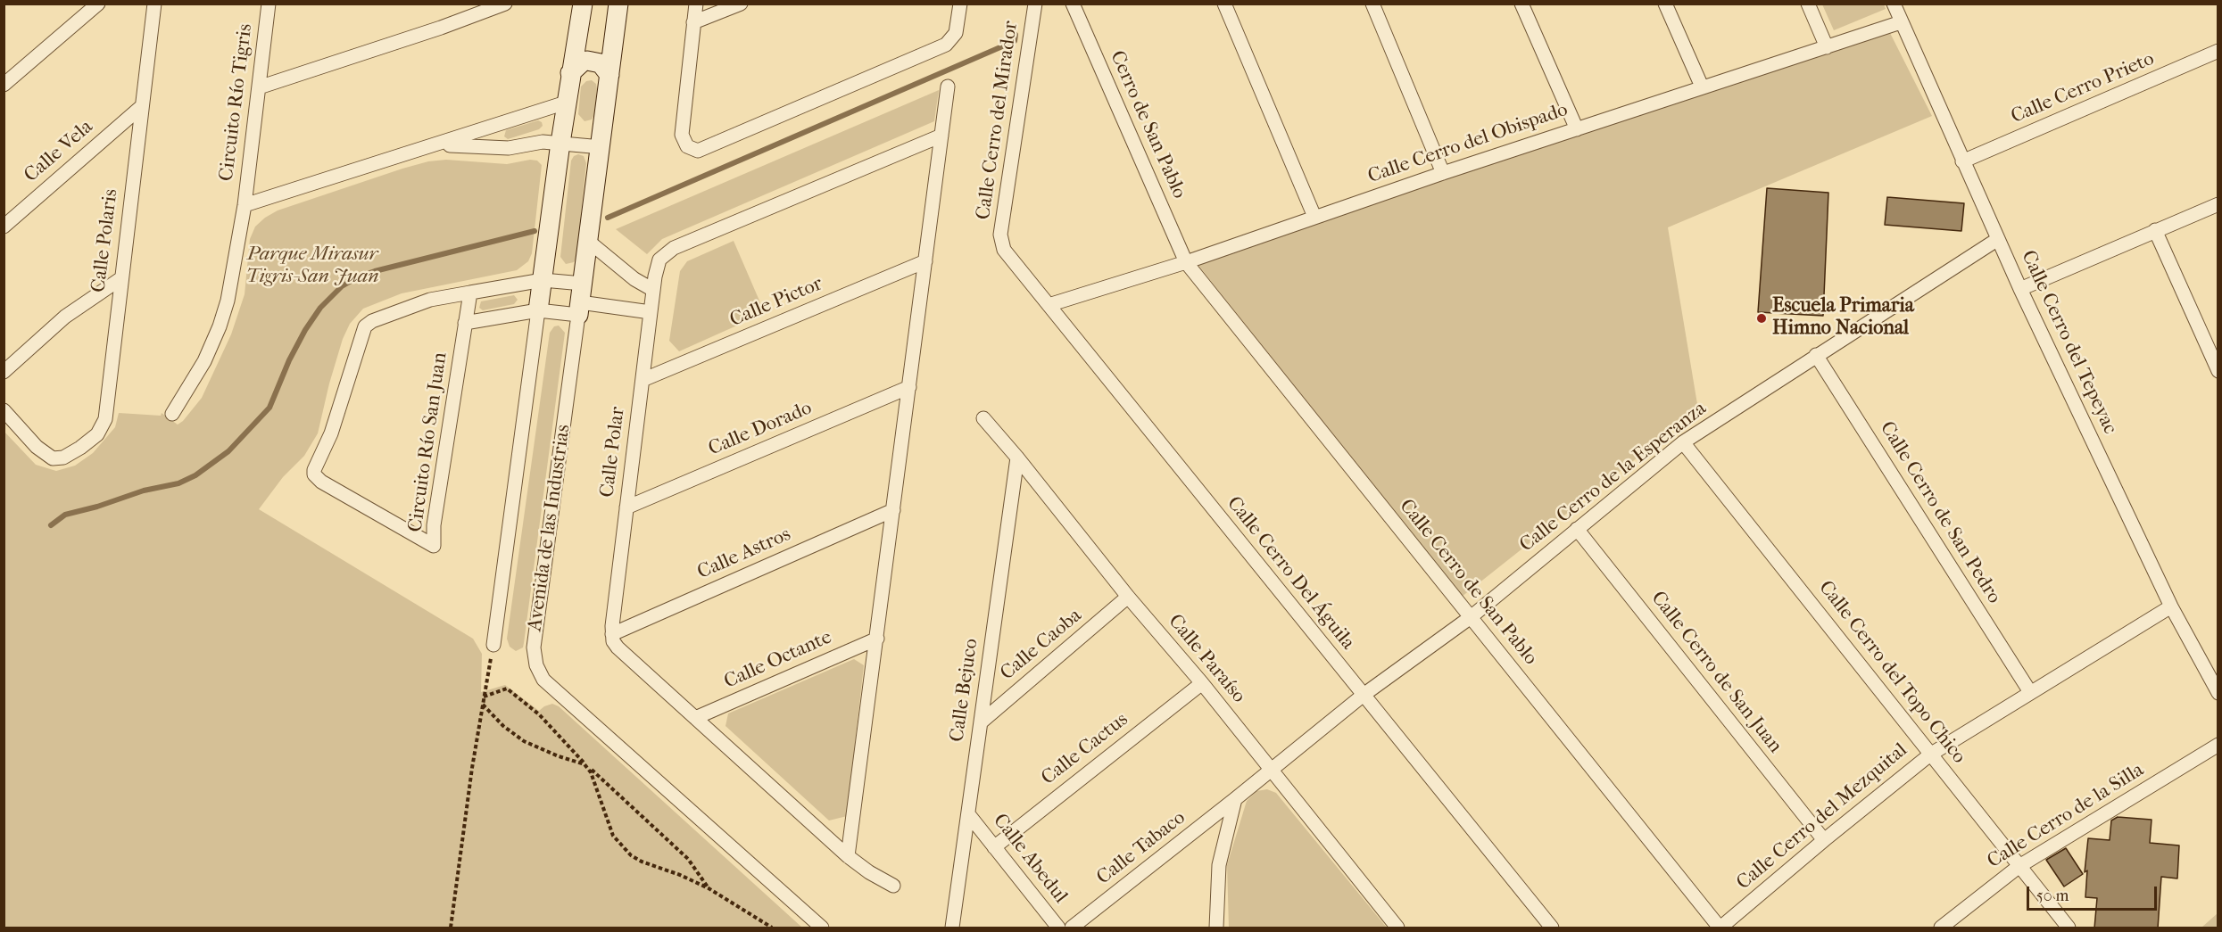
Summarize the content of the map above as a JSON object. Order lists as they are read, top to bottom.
{
  "streets": {
    "street": [
      "Calle Cerro Prieto",
      "Circuito Río Tigris",
      "Calle Cerro del Mirador",
      "Cerro de San Pablo",
      "Calle Cerro del Obispado",
      "Calle Vela",
      "Calle Polaris",
      "Calle Pictor",
      "Calle Cerro del Tepeyac",
      "Calle Dorado",
      "Circuito Río San Juan",
      "Calle Polar",
      "Calle Cerro de la Esperanza",
      "Calle Cerro de San Pedro",
      "Avenida de las Industrias",
      "Calle Astros",
      "Calle Cerro Del Águila",
      "Calle Cerro de San Pablo",
      "Calle Caoba",
      "Calle Paraíso",
      "Calle Octante",
      "Calle Cerro de San Juan",
      "Calle Cerro del Topo Chico",
      "Calle Bejuco",
      "Calle Cactus",
      "Calle Cerro de la Silla",
      "Calle Cerro del Mezquital",
      "Calle Tabaco",
      "Calle Abedul"
    ]
  },
  "crossings": [
    ["Calle Cerro Prieto", "Calle Cerro del Tepeyac"],
    ["Circuito Río Tigris", "Avenida de las Industrias"],
    ["Calle Cerro del Mirador", "Calle Cerro Del Águila"],
    ["Cerro de San Pablo", "Calle Cerro del Obispado"],
    ["Cerro de San Pablo", "Calle Cerro de San Pablo"],
    ["Calle Cerro del Obispado", "Calle Cerro del Tepeyac"],
    ["Calle Cerro del Obispado", "Calle Cerro Del Águila"],
    ["Calle Cerro del Obispado", "Calle Cerro de San Pablo"],
    ["Calle Vela", "Calle Polaris"],
    ["Calle Pictor", "Calle Polar"],
    ["Calle Cerro del Tepeyac", "Calle Cerro de la Esperanza"],
    ["Calle Cerro del Tepeyac", "Calle Cerro del Mezquital"],
    ["Calle Dorado", "Calle Polar"],
    ["Circuito Río San Juan", "Avenida de las Industrias"],
    ["Calle Polar", "Calle Astros"],
    ["Calle Cerro de la Esperanza", "Calle Cerro de San Pedro"],
    ["Calle Cerro de la Esperanza", "Calle Cerro Del Águila"],
    ["Calle Cerro de la Esperanza", "Calle Cerro de San Pablo"],
    ["Calle Cerro de la Esperanza", "Calle Paraíso"],
    ["Calle Cerro de la Esperanza", "Calle Cerro de San Juan"],
    ["Calle Cerro de la Esperanza", "Calle Cerro del Topo Chico"],
    ["Calle Cerro de la Esperanza", "Calle Tabaco"],
    ["Calle Cerro de San Pedro", "Calle Cerro del Mezquital"],
    ["Calle Cerro de San Pablo", "Calle Cerro del Mezquital"],
    ["Calle Caoba", "Calle Paraíso"],
    ["Calle Caoba", "Calle Bejuco"],
    ["Calle Paraíso", "Calle Bejuco"],
    ["Calle Paraíso", "Calle Cactus"],
    ["Calle Paraíso", "Calle Tabaco"],
    ["Calle Cerro de San Juan", "Calle Cerro del Mezquital"],
    ["Calle Cerro del Topo Chico", "Calle Cerro de la Silla"],
    ["Calle Cerro del Topo Chico", "Calle Cerro del Mezquital"],
    ["Calle Bejuco", "Calle Abedul"],
    ["Calle Cactus", "Calle Abedul"]
  ],
  "parks": ["Parque Mirasur Tigris-San Juan"],
  "places": ["Escuela Primaria Himno Nacional"],
  "scale_bar": "50 m"
}
